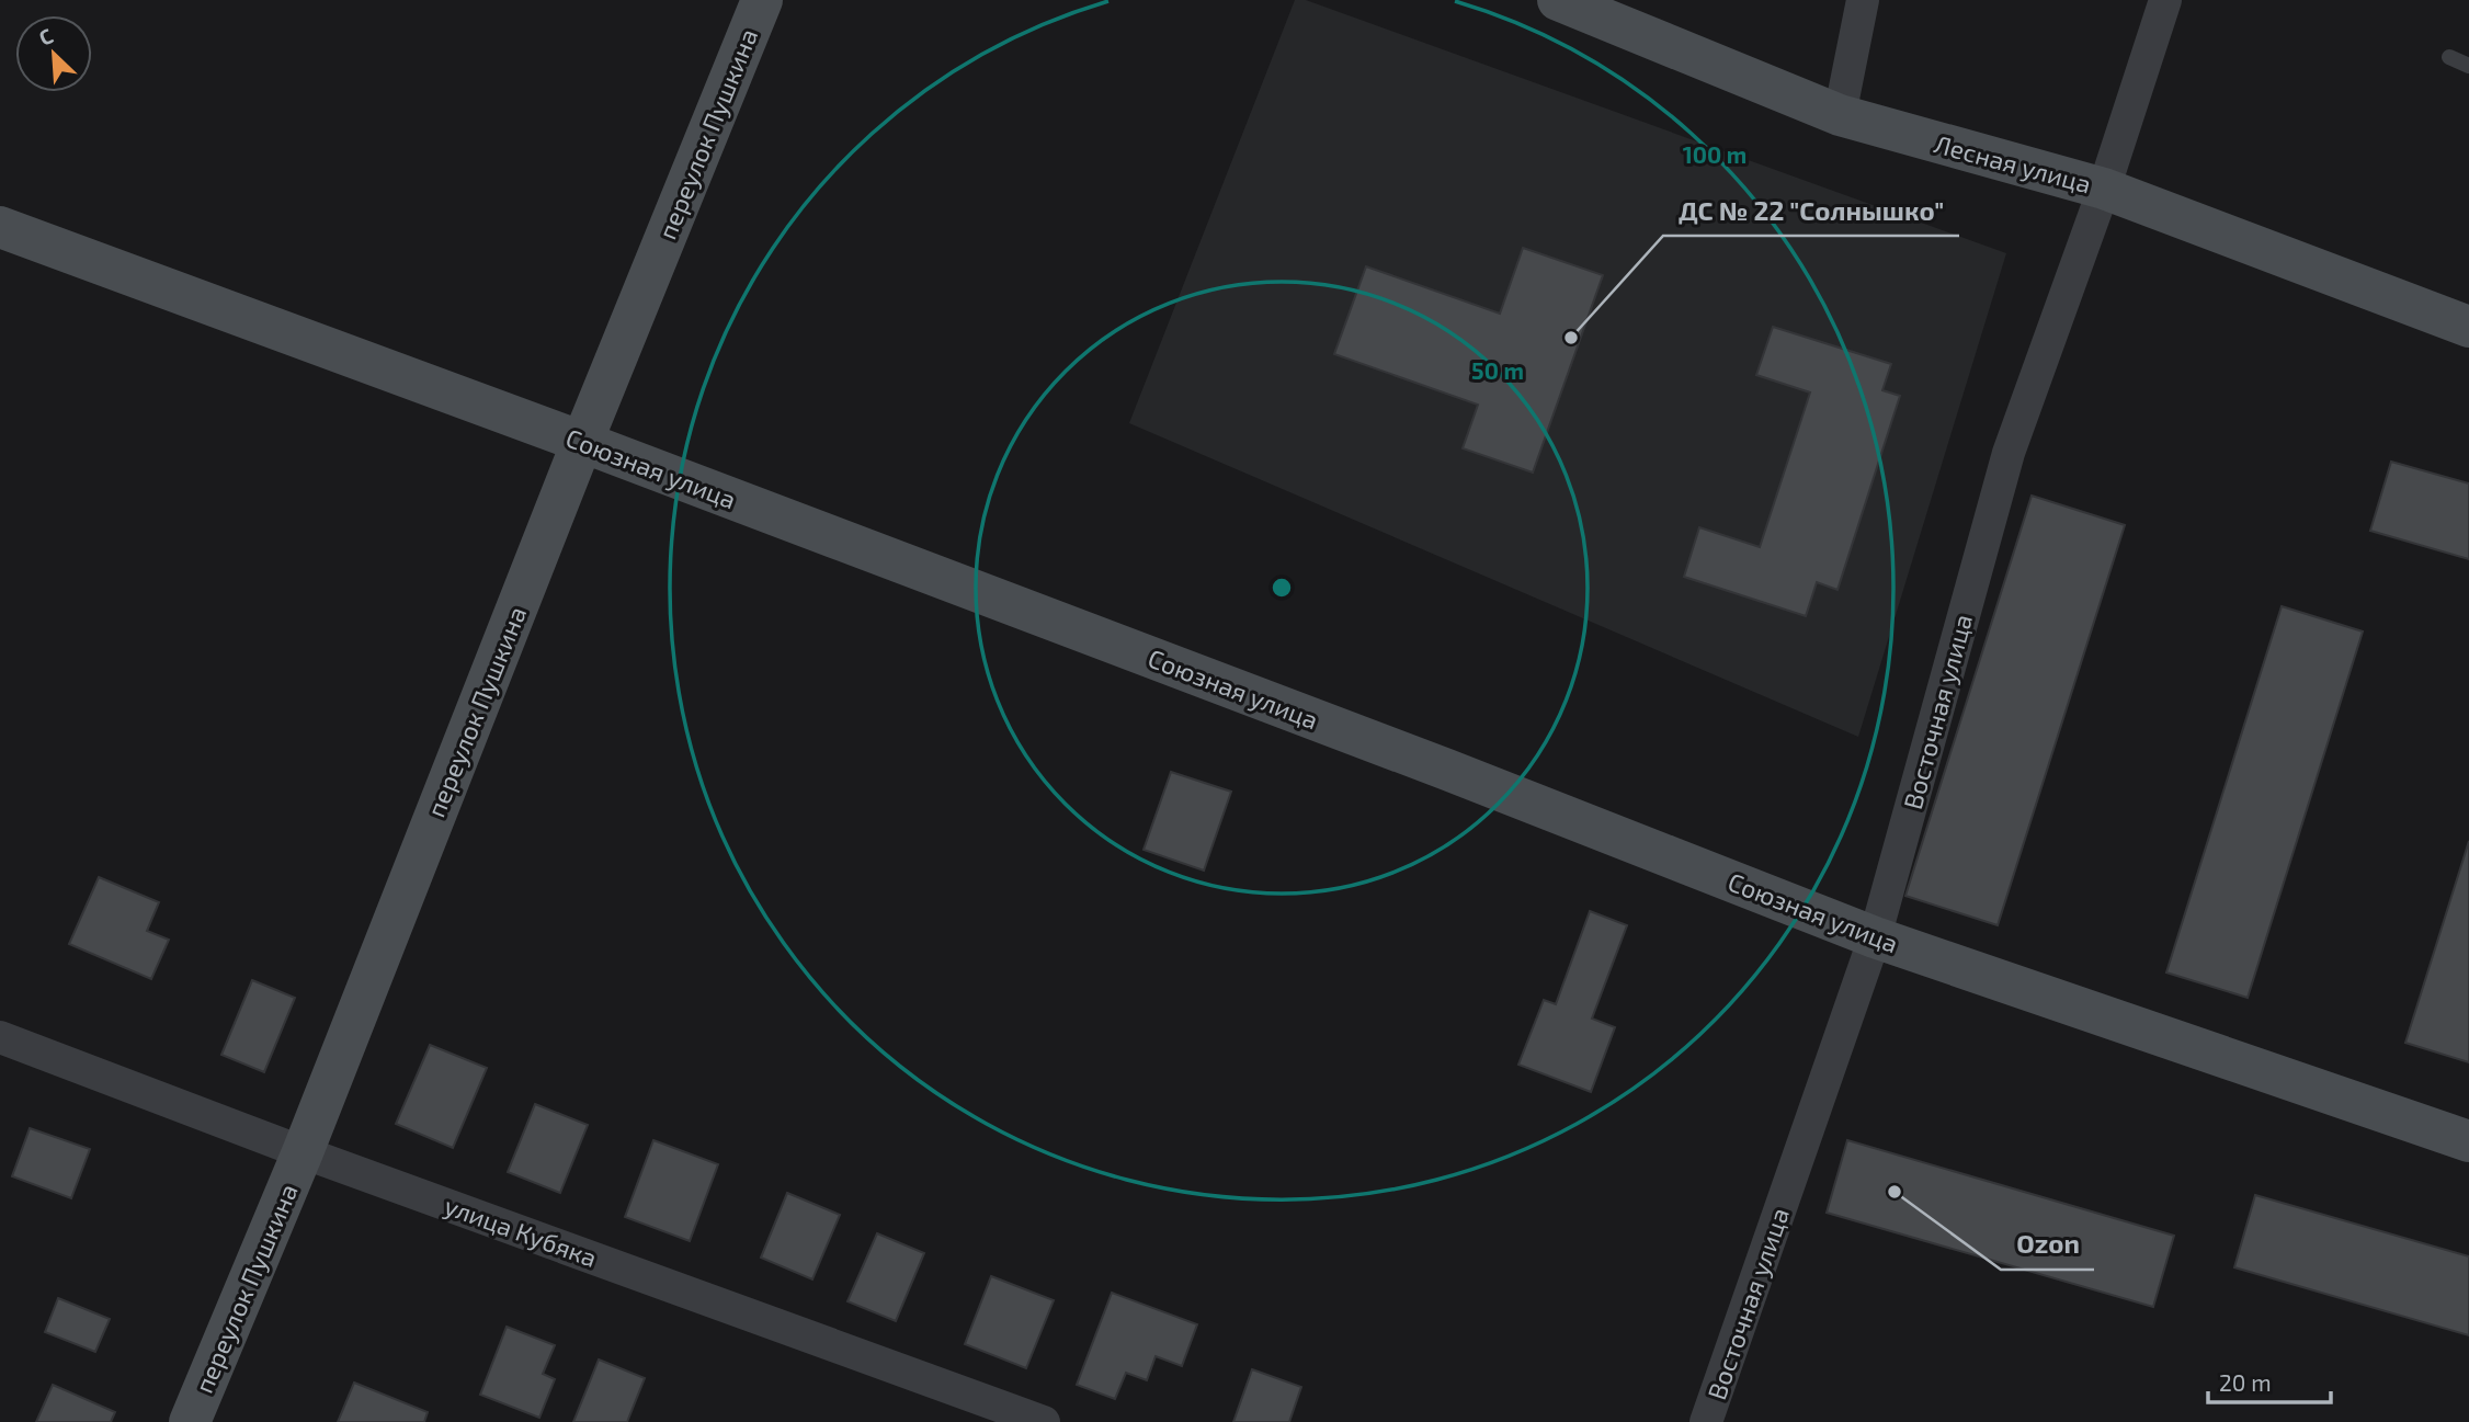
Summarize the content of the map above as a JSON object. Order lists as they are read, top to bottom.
{
  "streets": {
    "street": [
      "переулок Пушкина",
      "Лесная улица",
      "Союзная улица",
      "Восточная улица",
      "улица Кубяка"
    ]
  },
  "crossings": [
    ["переулок Пушкина", "Союзная улица"],
    ["переулок Пушкина", "улица Кубяка"],
    ["Лесная улица", "Восточная улица"],
    ["Союзная улица", "Восточная улица"]
  ],
  "places": ["ДС № 22 \"Солнышко\"", "Ozon"],
  "scale_bar": "20 m",
  "north": "top left",
  "rings": ["100 m", "50 m"]
}
